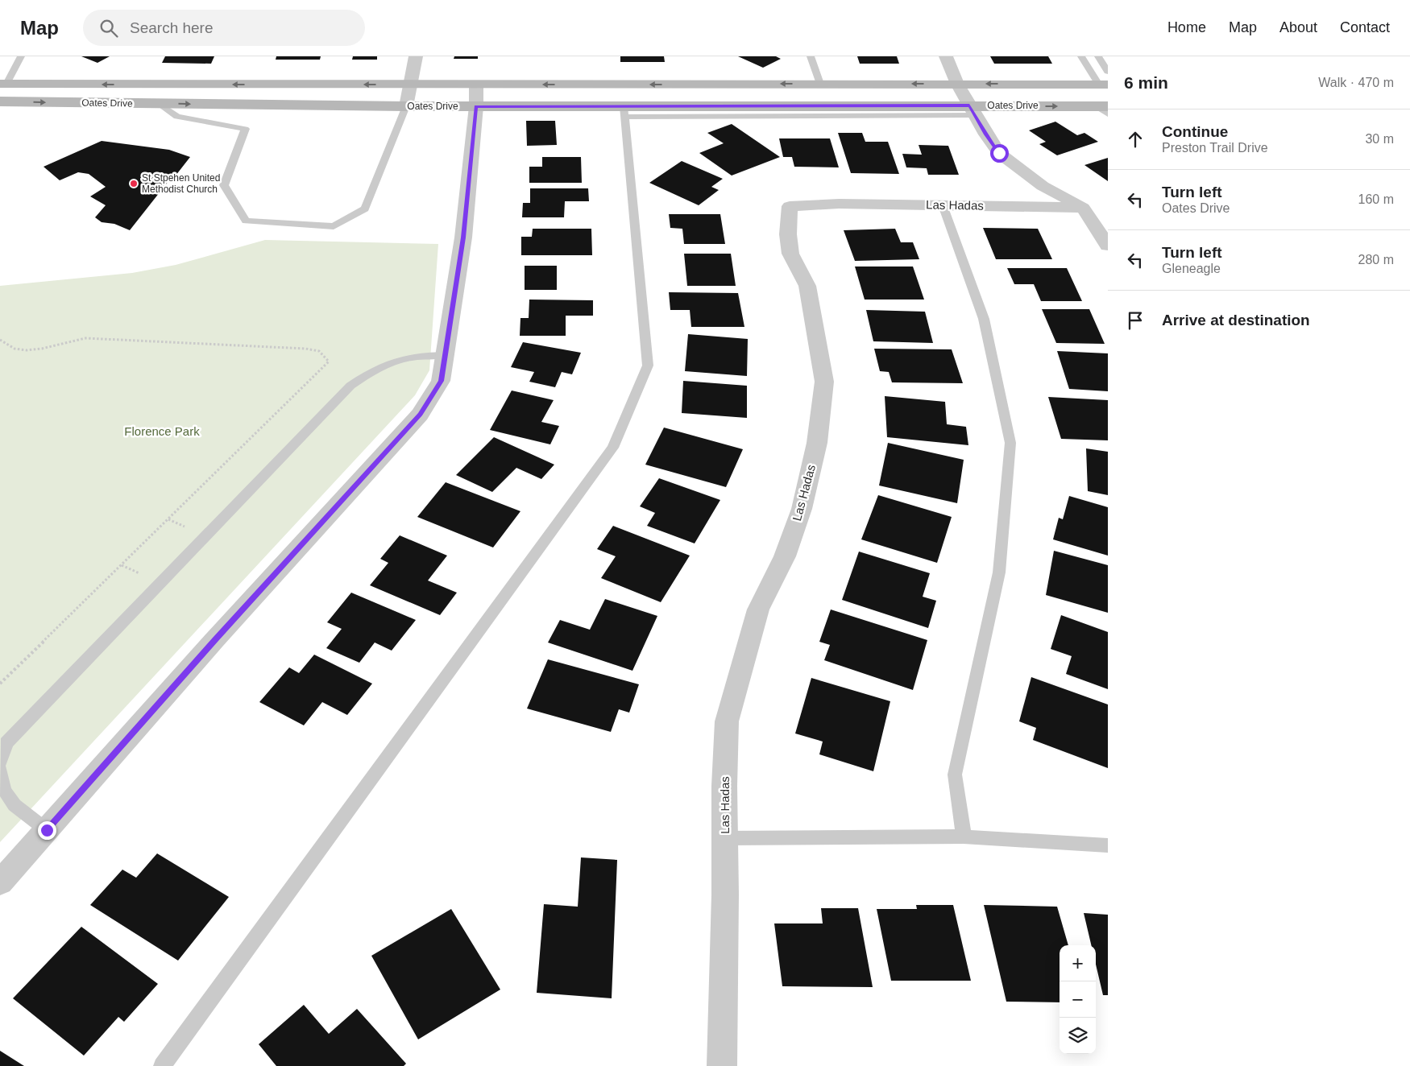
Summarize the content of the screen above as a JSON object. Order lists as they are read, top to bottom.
{
  "streets": {
    "main road": ["Oates Drive"],
    "street": ["Las Hadas"]
  },
  "parks": ["Florence Park"],
  "places": ["St Stpehen United Methodist Church"],
  "page": {
    "header": "Map",
    "search": "Search here",
    "nav": [
      "Home",
      "Map",
      "About",
      "Contact"
    ],
    "heading": ["6 min", "Walk · 470 m"],
    "list": [
      ["Continue", "Preston Trail Drive", "30 m"],
      ["Turn left", "Oates Drive", "160 m"],
      ["Turn left", "Gleneagle", "280 m"],
      "Arrive at destination"
    ],
    "map_buttons": ["+", "−"]
  }
}
